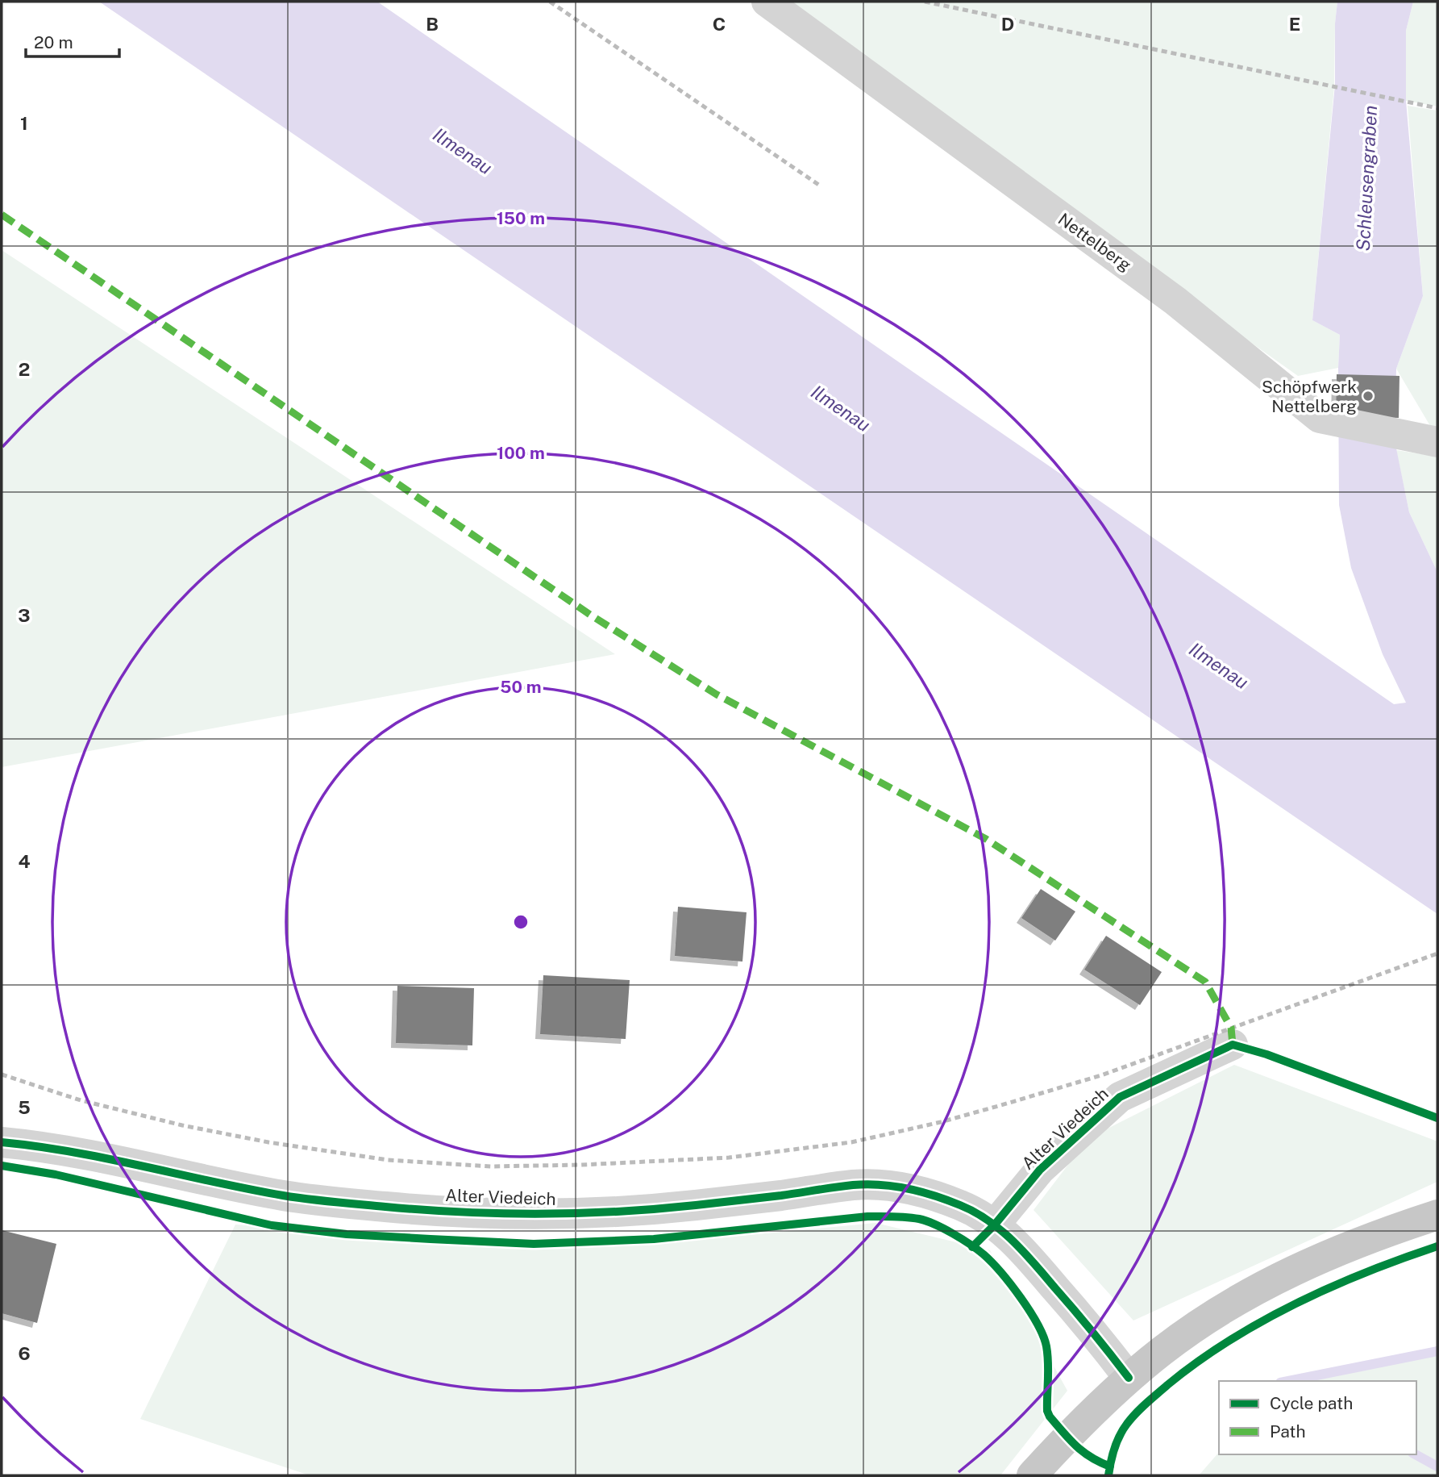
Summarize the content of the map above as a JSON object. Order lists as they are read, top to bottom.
{
  "streets": {
    "street": ["Nettelberg", "Alter Viedeich"]
  },
  "water": ["Ilmenau", "Schleusengraben"],
  "places": ["Schöpfwerk Nettelberg"],
  "legend": ["Cycle path", "Path"],
  "scale_bar": "20 m",
  "grid": {
    "columns": [
      "B",
      "C",
      "D",
      "E"
    ],
    "rows": [
      "1",
      "2",
      "3",
      "4",
      "5",
      "6"
    ]
  },
  "rings": ["150 m", "100 m", "50 m"]
}
